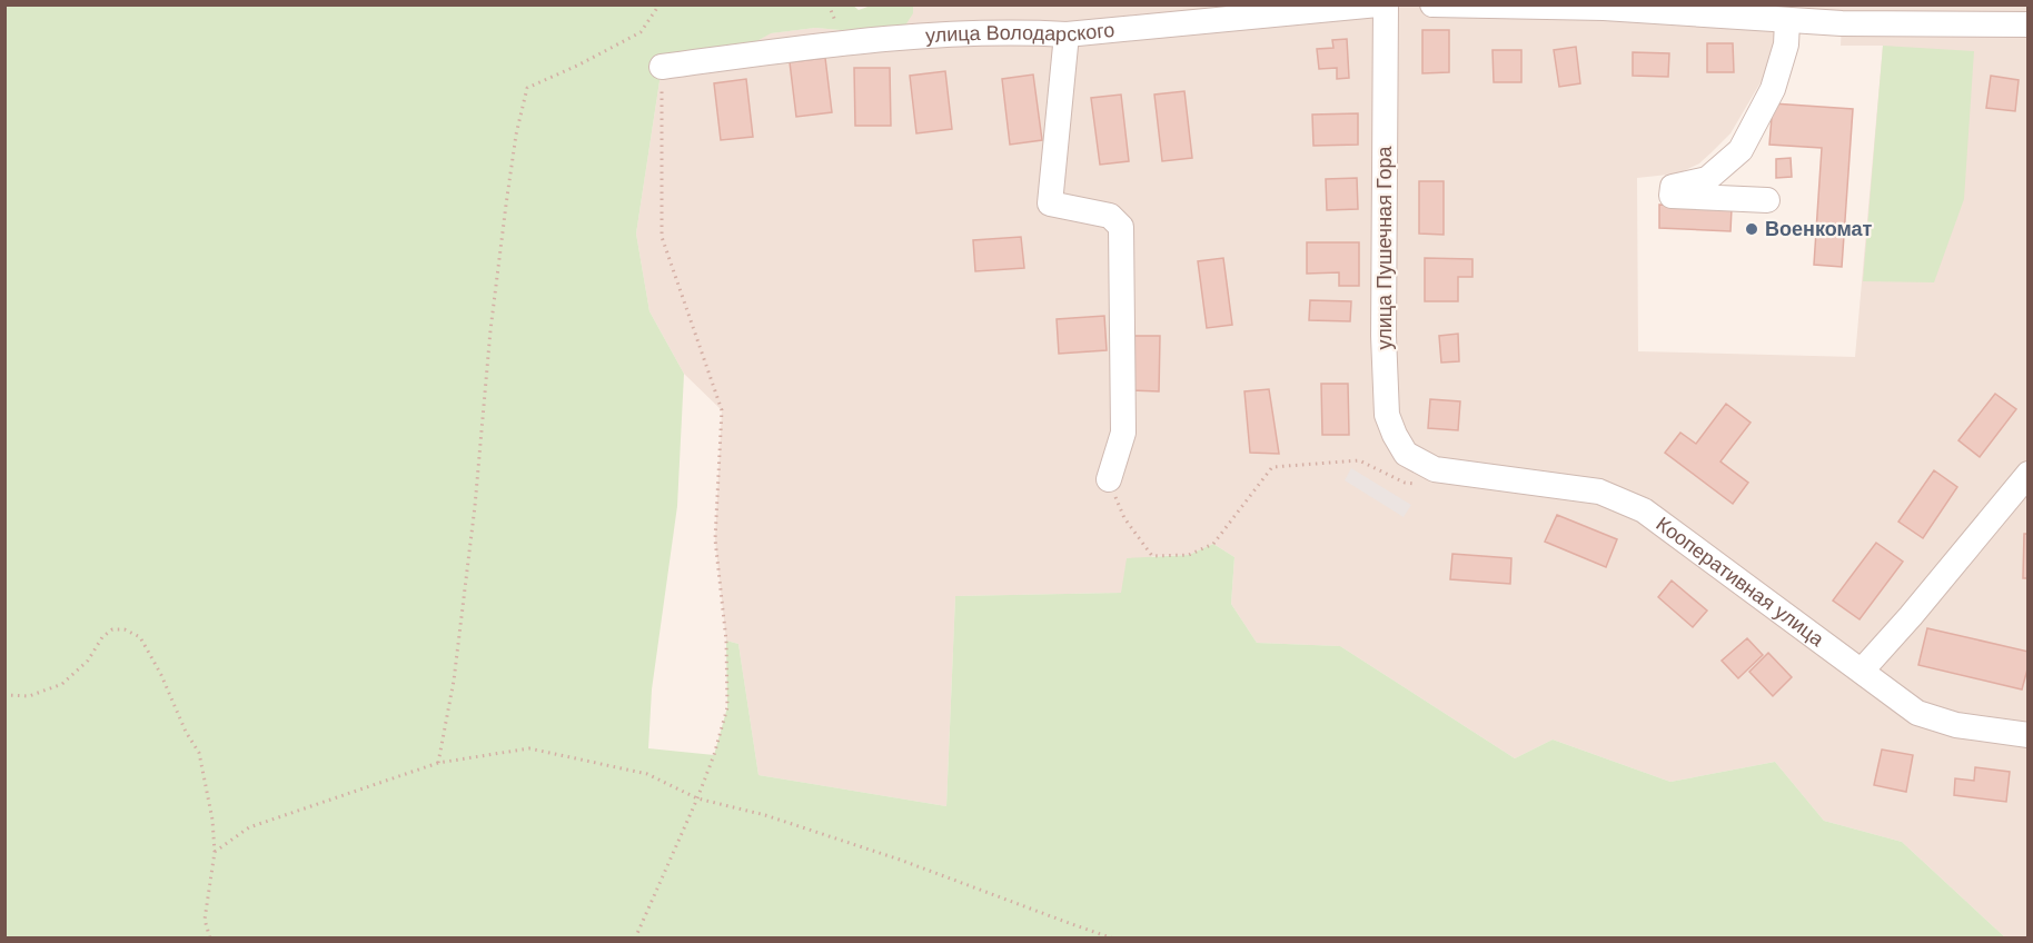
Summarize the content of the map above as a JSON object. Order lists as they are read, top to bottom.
{
  "streets": {
    "street": ["улица Володарского", "улица Пушечная Гора", "Кооперативная улица"]
  },
  "crossings": [
    ["улица Пушечная Гора", "Кооперативная улица"]
  ],
  "places": ["Военкомат"]
}
